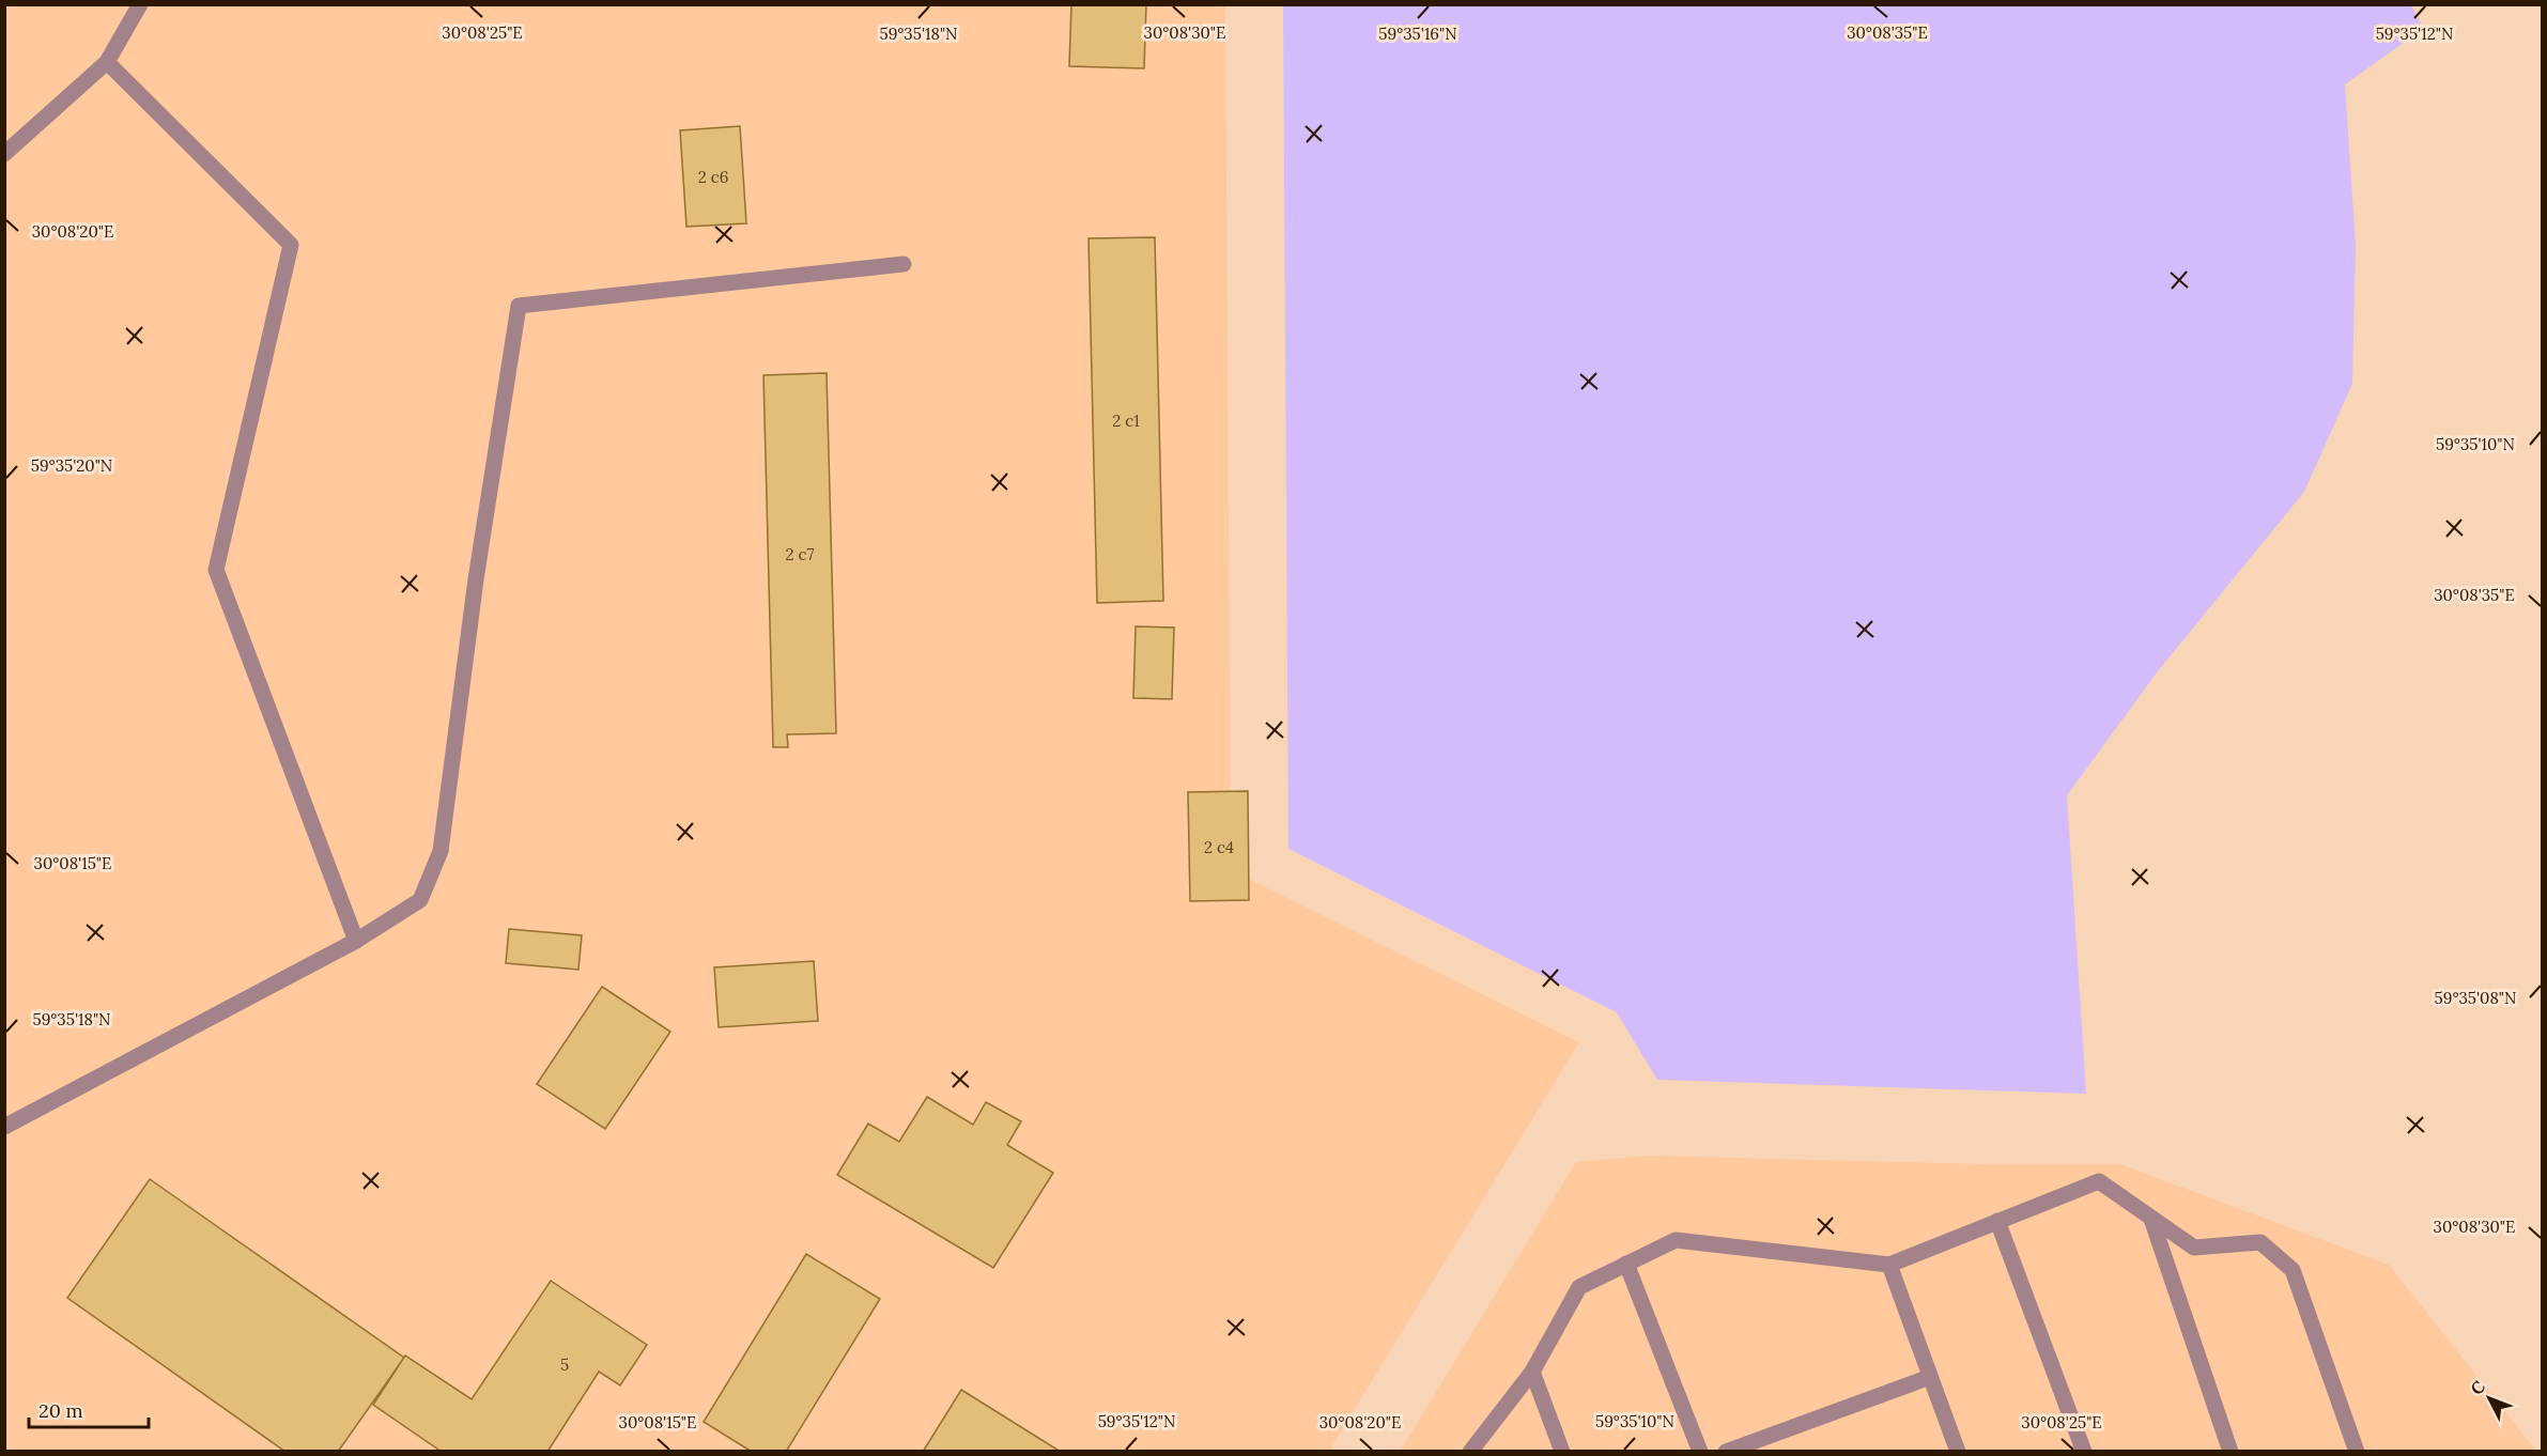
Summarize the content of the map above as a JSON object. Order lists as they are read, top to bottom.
{
  "house_numbers": [
    "2 с6",
    "2 с1",
    "2 с7",
    "2 с4",
    "5"
  ],
  "scale_bar": "20 m",
  "north": "top left",
  "coordinates": [
    "30°08'25\"E",
    "30°08'30\"E",
    "30°08'35\"E",
    "59°35'18\"N",
    "59°35'16\"N",
    "59°35'12\"N",
    "30°08'20\"E",
    "59°35'10\"N",
    "59°35'20\"N",
    "30°08'15\"E",
    "59°35'08\"N"
  ]
}
